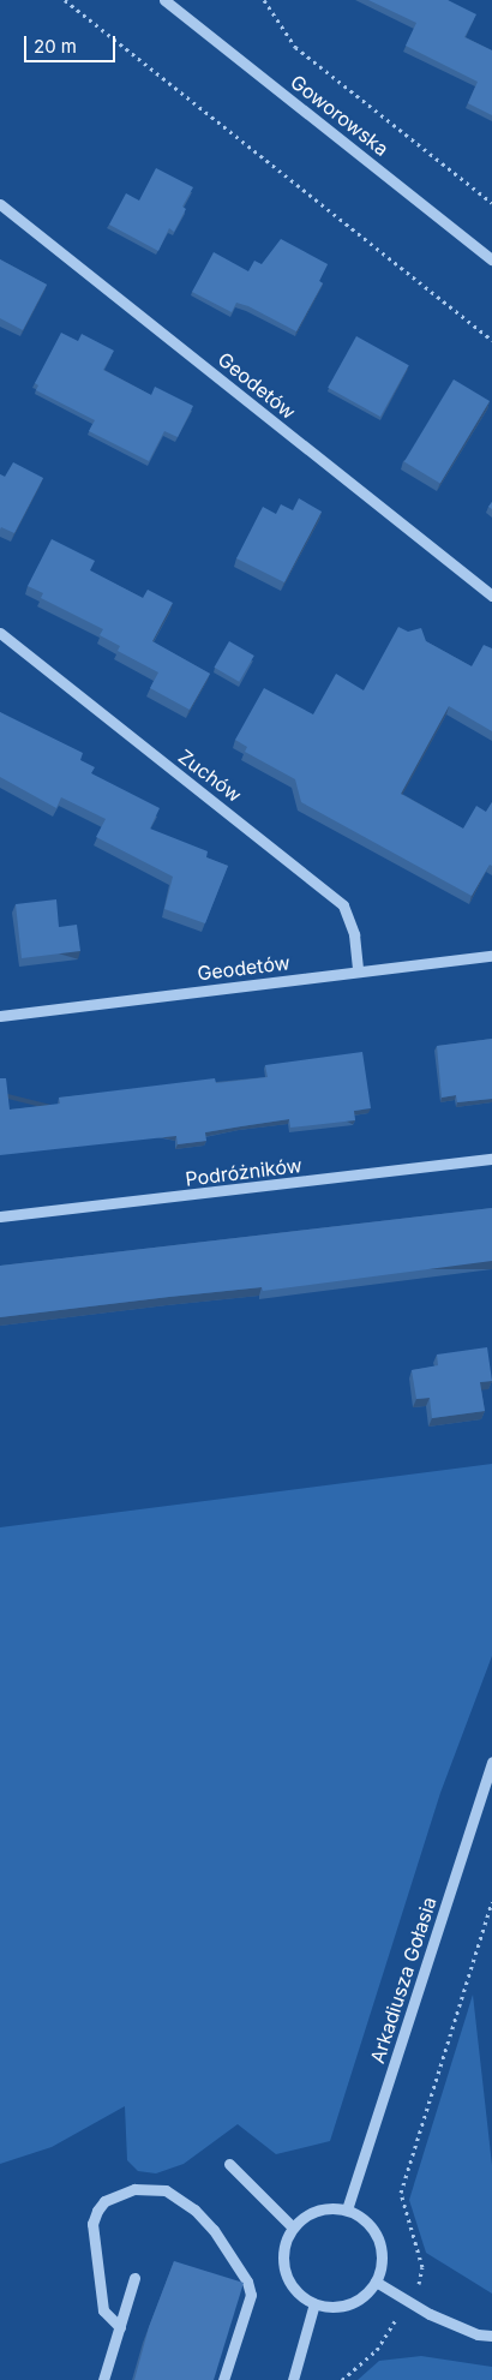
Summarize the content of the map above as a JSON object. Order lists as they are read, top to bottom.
{
  "streets": {
    "street": [
      "Goworowska",
      "Geodetów",
      "Zuchów",
      "Podróżników",
      "Arkadiusza Gołasia"
    ]
  },
  "crossings": [
    ["Geodetów", "Zuchów"]
  ],
  "scale_bar": "20 m"
}
